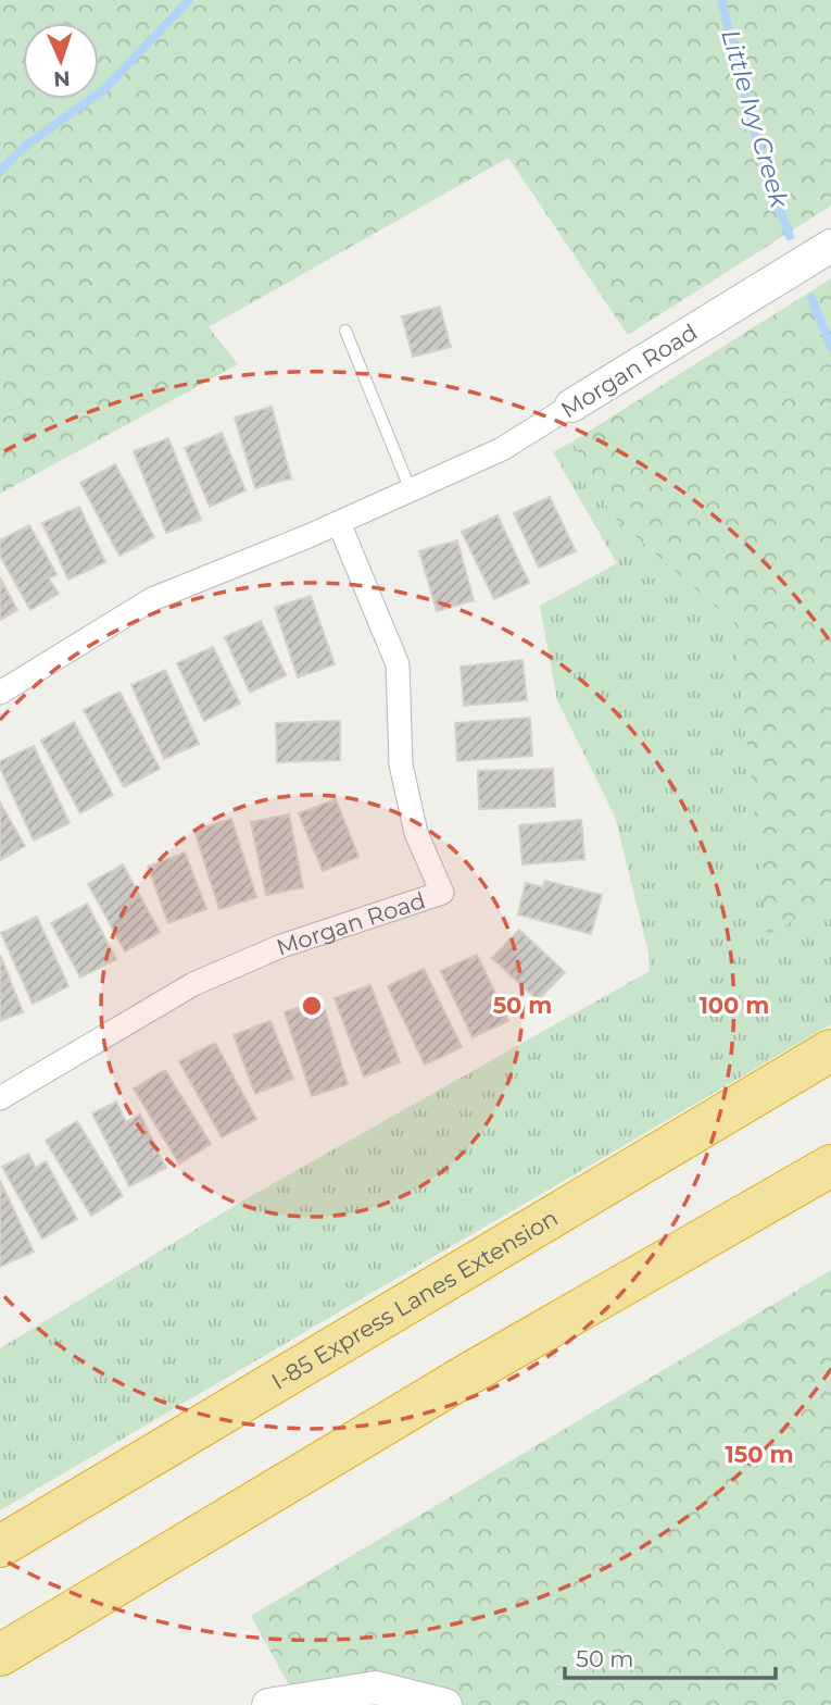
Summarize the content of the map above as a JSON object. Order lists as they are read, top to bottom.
{
  "streets": {
    "highway": ["I-85 Express Lanes Extension"],
    "street": ["Morgan Road"]
  },
  "water": ["Little Ivy Creek"],
  "scale_bar": "50 m",
  "north": "bottom",
  "rings": ["50 m", "100 m", "150 m"]
}
